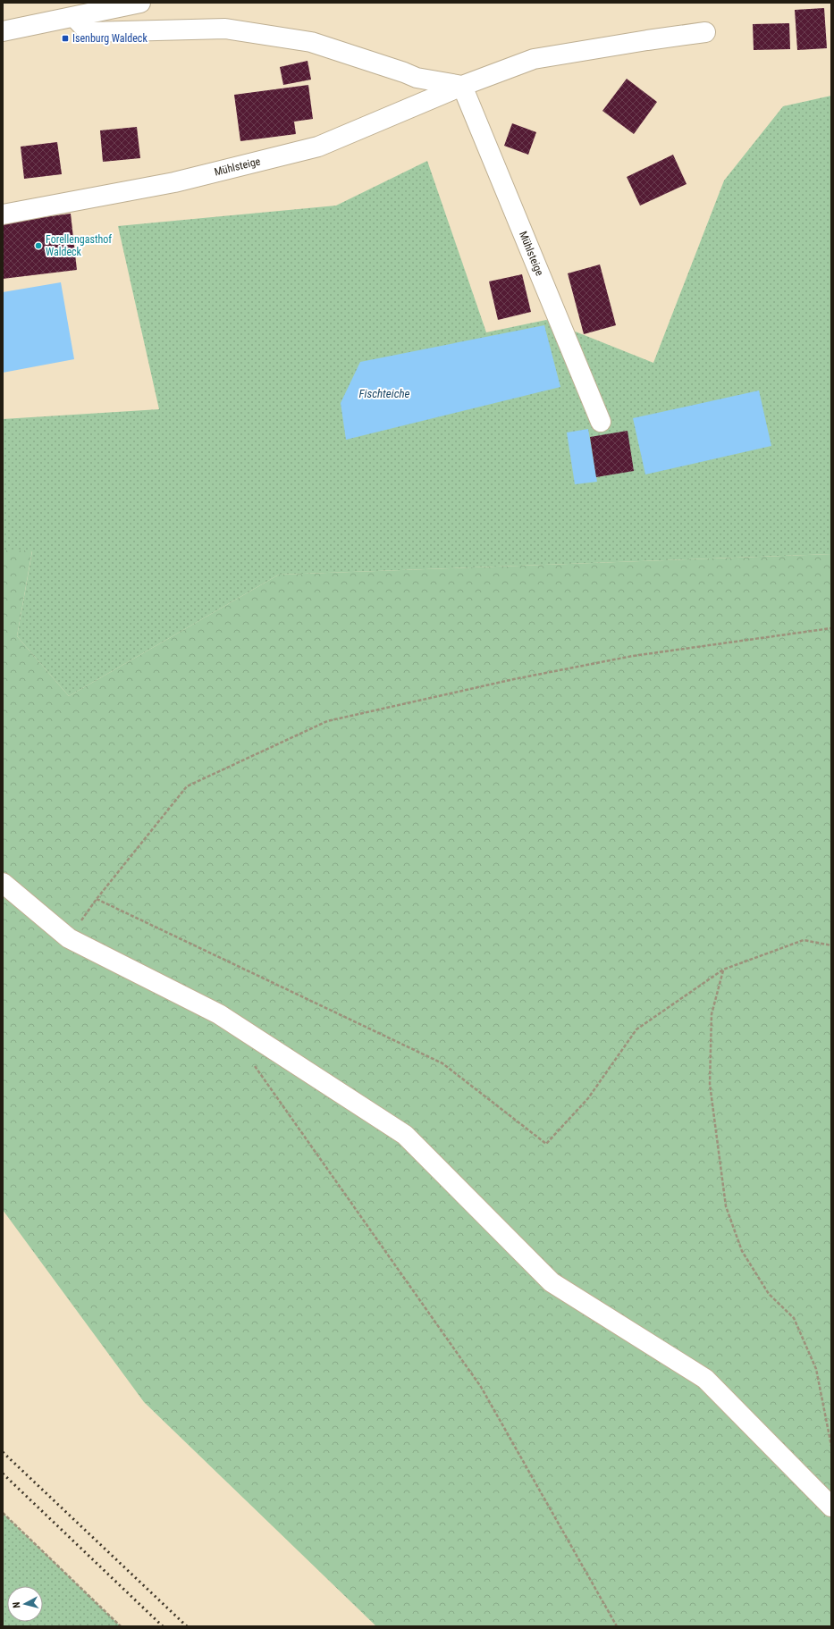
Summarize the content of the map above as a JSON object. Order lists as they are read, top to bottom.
{
  "streets": {
    "street": ["Mühlsteige"]
  },
  "water": ["Fischteiche"],
  "places": {
    "transit": ["Isenburg Waldeck"],
    "other": ["Forellengasthof Waldeck"]
  },
  "north": "left"
}
